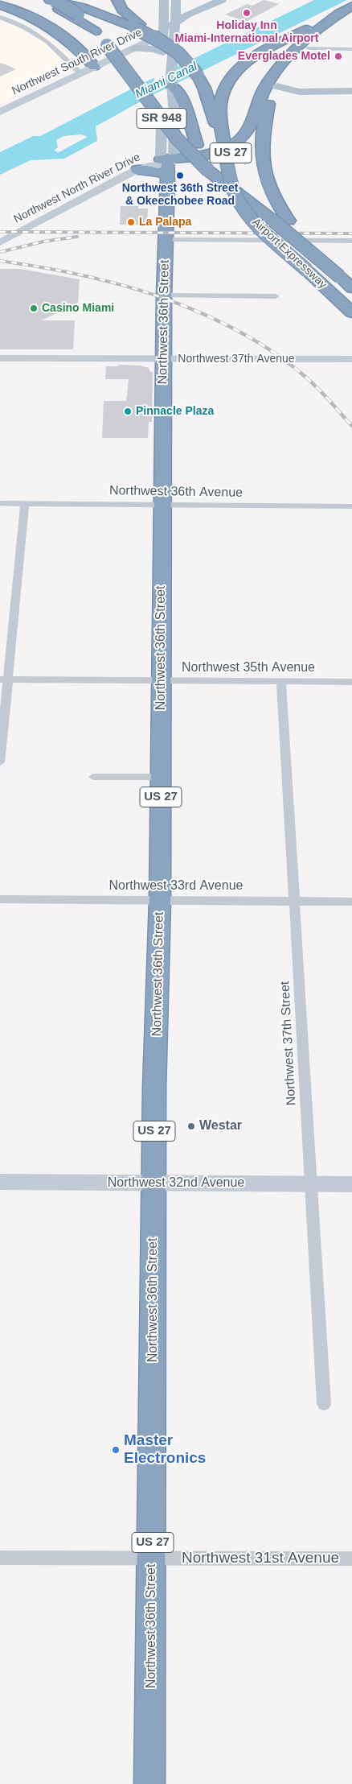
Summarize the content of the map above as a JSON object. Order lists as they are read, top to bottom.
{
  "streets": {
    "highway": ["US 27", "Airport Expressway", "Northwest 36th Street"],
    "main road": ["SR 948"],
    "street": [
      "Northwest South River Drive",
      "Northwest North River Drive",
      "Northwest 37th Avenue",
      "Northwest 36th Avenue",
      "Northwest 35th Avenue",
      "Northwest 33rd Avenue",
      "Northwest 37th Street",
      "Northwest 32nd Avenue",
      "Northwest 31st Avenue"
    ]
  },
  "crossings": [
    ["Northwest South River Drive", "Airport Expressway"],
    ["US 27", "Northwest North River Drive"],
    ["US 27", "Northwest 36th Street"],
    ["Northwest North River Drive", "Northwest 36th Street"],
    ["Airport Expressway", "Northwest 36th Street"],
    ["Northwest 36th Street", "Northwest 37th Avenue"],
    ["Northwest 36th Street", "Northwest 36th Avenue"],
    ["Northwest 36th Street", "Northwest 35th Avenue"],
    ["Northwest 36th Street", "Northwest 33rd Avenue"],
    ["Northwest 36th Street", "Northwest 32nd Avenue"],
    ["Northwest 36th Street", "Northwest 31st Avenue"],
    ["Northwest 35th Avenue", "Northwest 37th Street"],
    ["Northwest 33rd Avenue", "Northwest 37th Street"],
    ["Northwest 37th Street", "Northwest 32nd Avenue"]
  ],
  "water": ["Miami Canal"],
  "places": [
    "Holiday Inn Miami-International Airport",
    "Everglades Motel",
    "Northwest 36th Street & Okeechobee Road",
    "La Palapa",
    "Casino Miami",
    "Pinnacle Plaza",
    "Westar",
    "Master Electronics"
  ]
}
